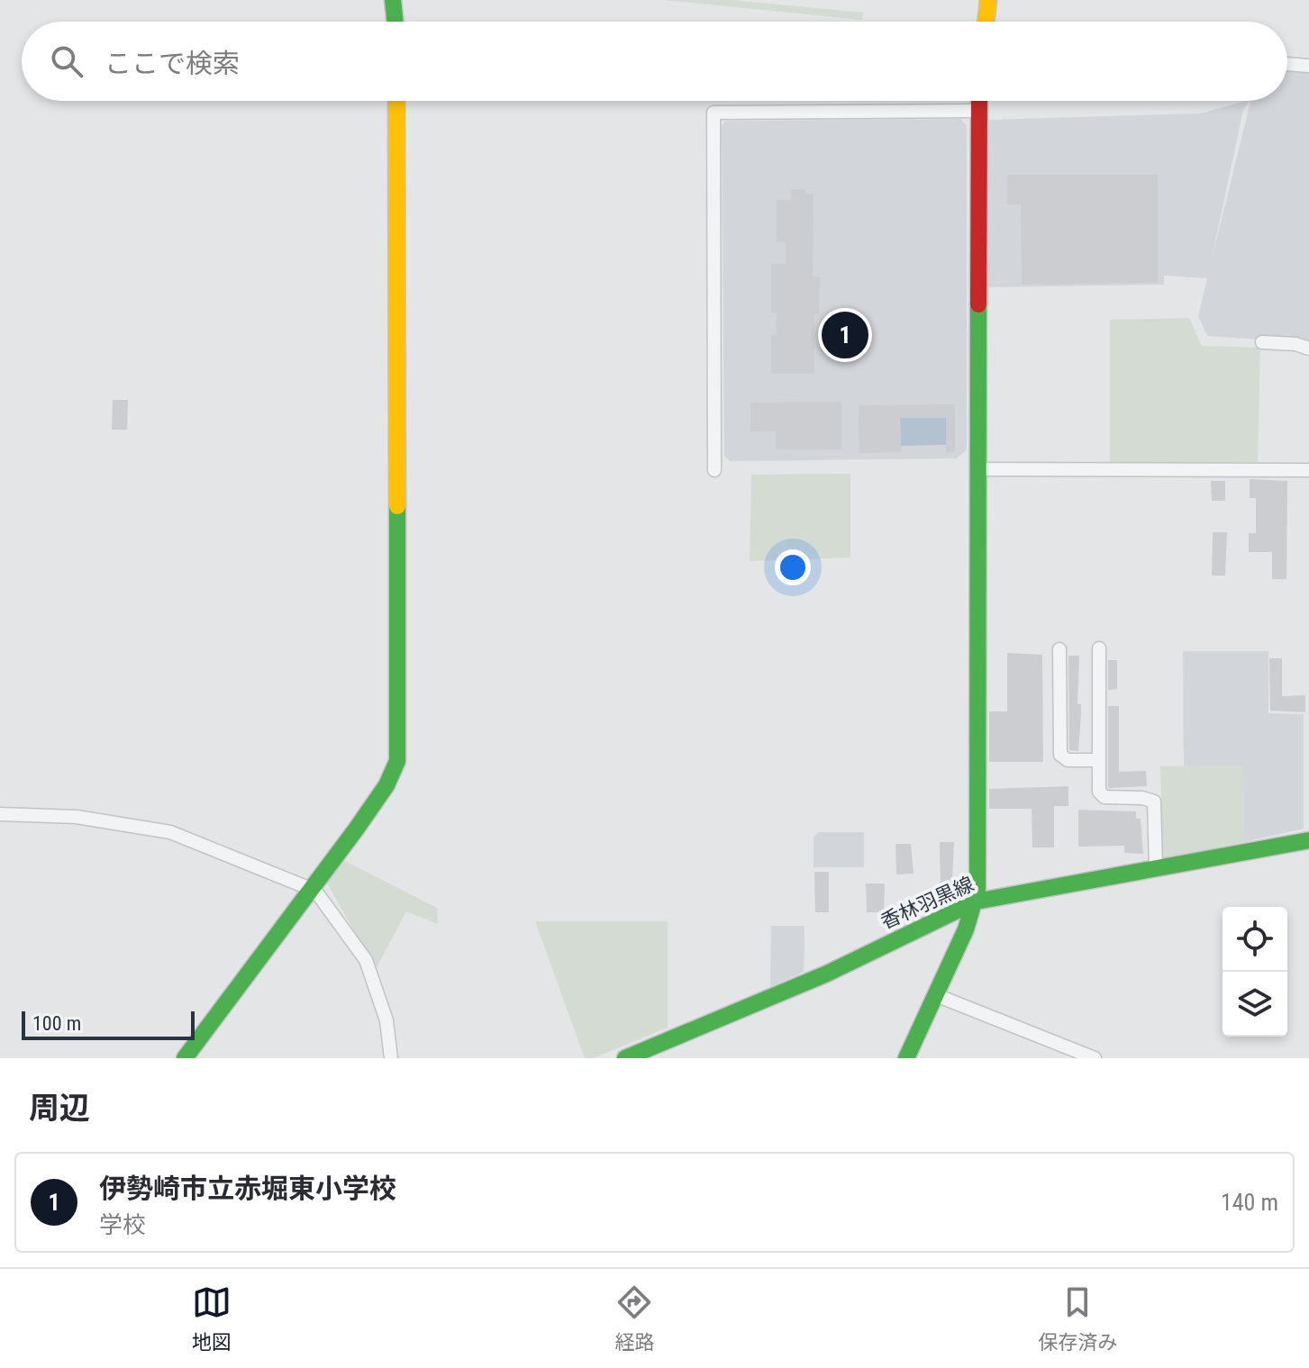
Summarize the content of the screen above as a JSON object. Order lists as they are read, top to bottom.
{
  "streets": {
    "street": ["香林羽黒線"]
  },
  "scale_bar": "100 m",
  "page": {
    "search": "ここで検索",
    "pins": "1",
    "scale": "100 m",
    "heading": "周辺",
    "list": [
      {
        "mark": "1",
        "name": "伊勢崎市立赤堀東小学校",
        "note": "学校",
        "value": "140 m"
      }
    ],
    "nav": ["地図", "経路", "保存済み"]
  }
}
